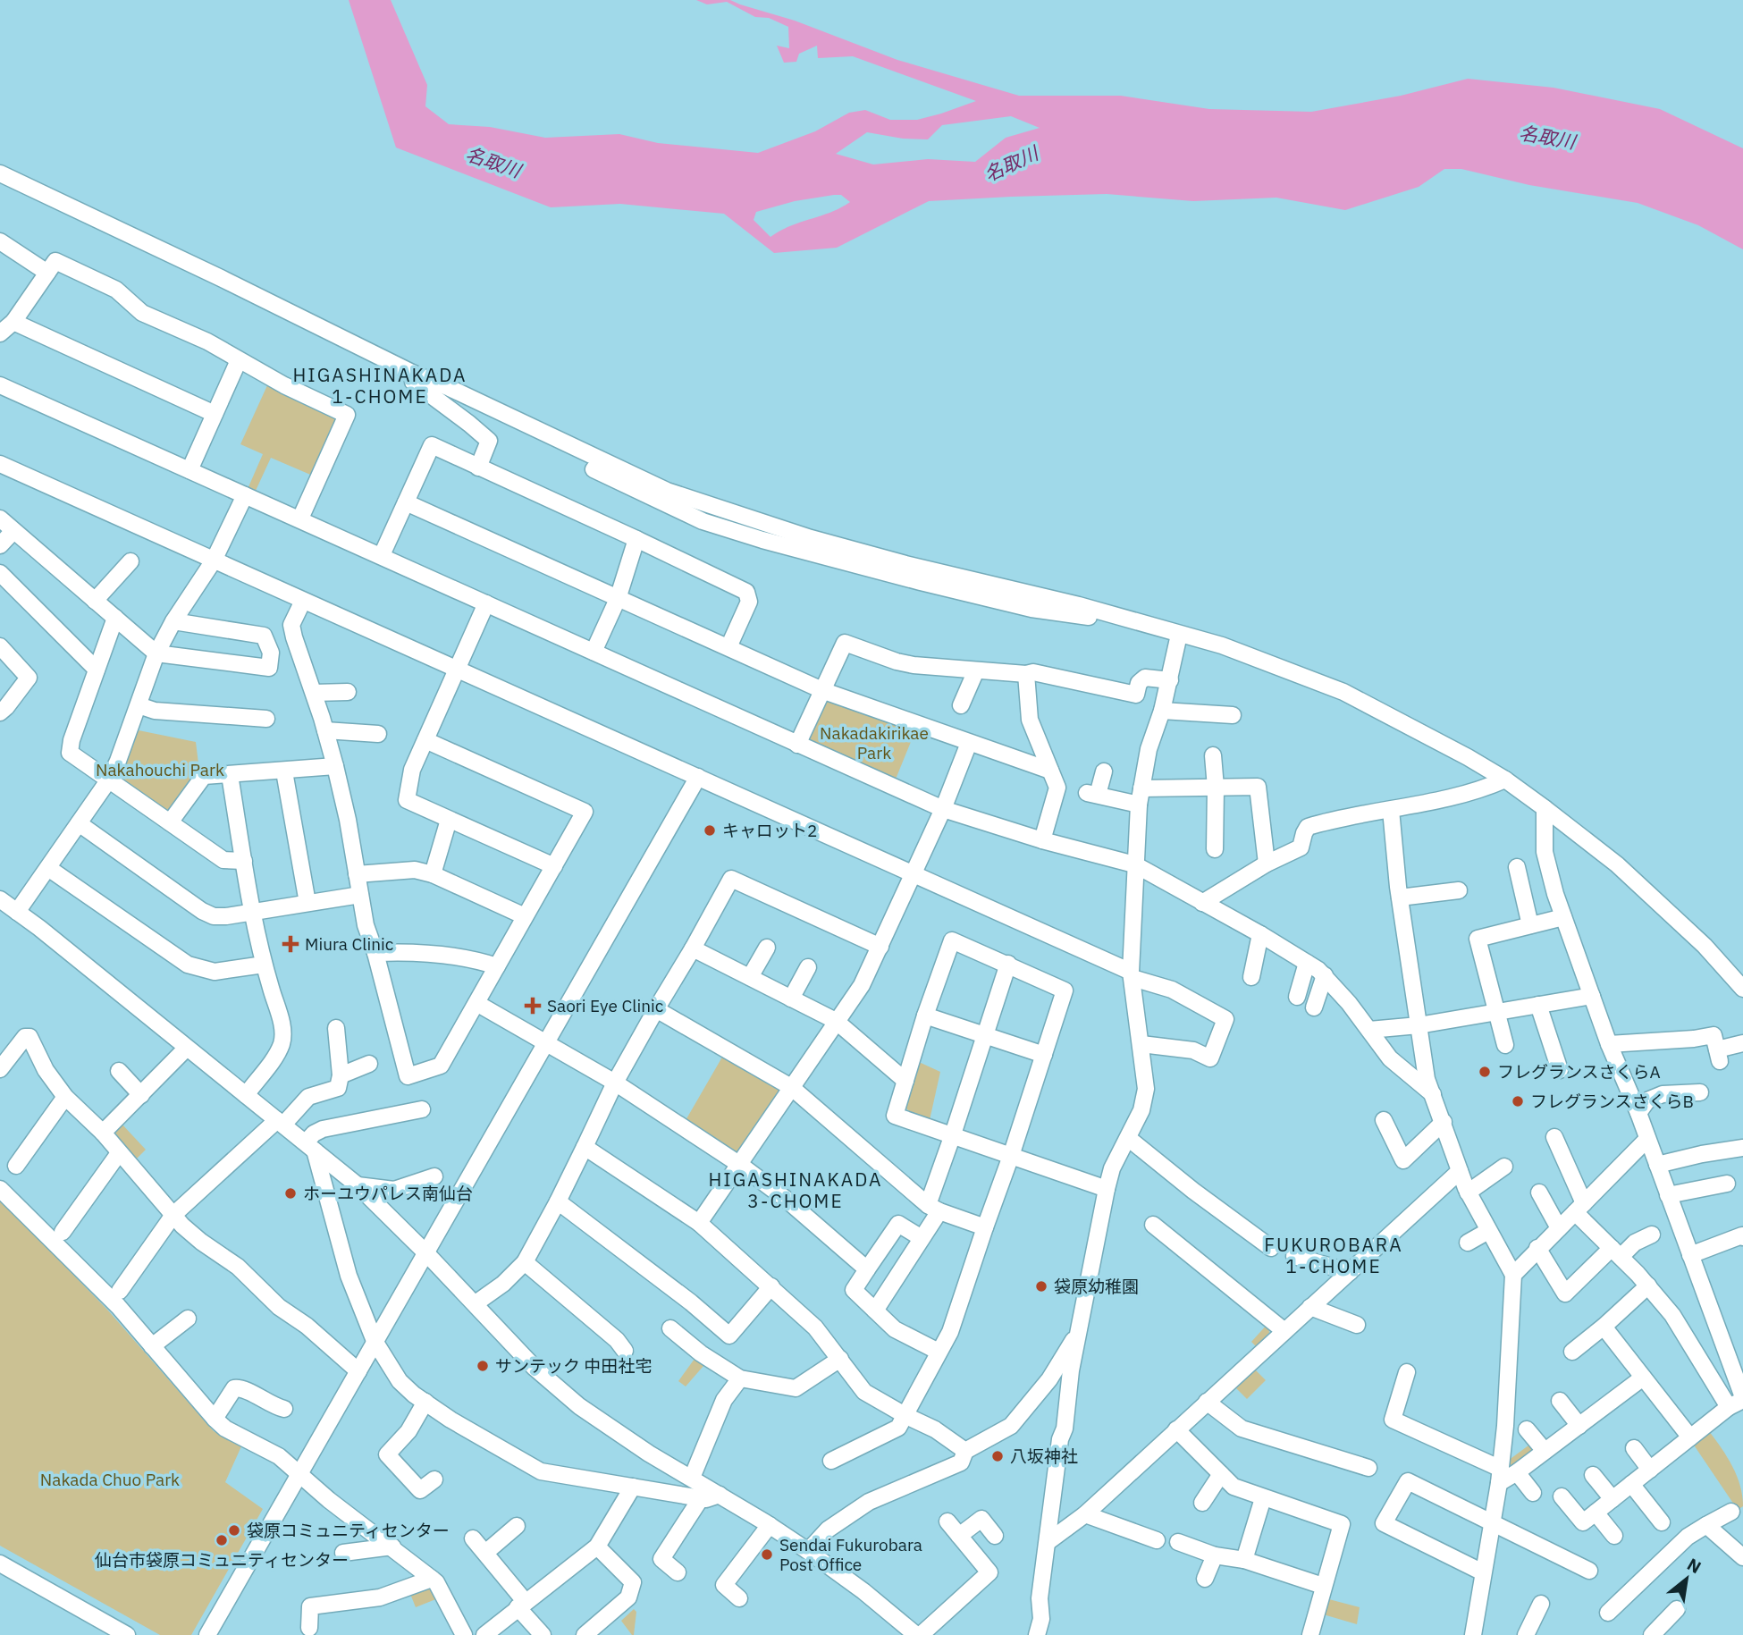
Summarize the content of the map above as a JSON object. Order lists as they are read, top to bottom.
{
  "districts": ["HIGASHINAKADA 1-CHOME", "HIGASHINAKADA 3-CHOME", "FUKUROBARA 1-CHOME"],
  "water": ["名取川"],
  "parks": ["Nakadakirikae Park", "Nakahouchi Park", "Nakada Chuo Park"],
  "places": {
    "other": [
      "キャロット2",
      "フレグランスさくらA",
      "フレグランスさくらB",
      "ホーユウパレス南仙台",
      "袋原幼稚園",
      "サンテック 中田社宅",
      "八坂神社",
      "袋原コミュニティセンター",
      "仙台市袋原コミュニティセンター",
      "Sendai Fukurobara Post Office"
    ],
    "health": ["Miura Clinic", "Saori Eye Clinic"]
  },
  "north": "top right"
}
